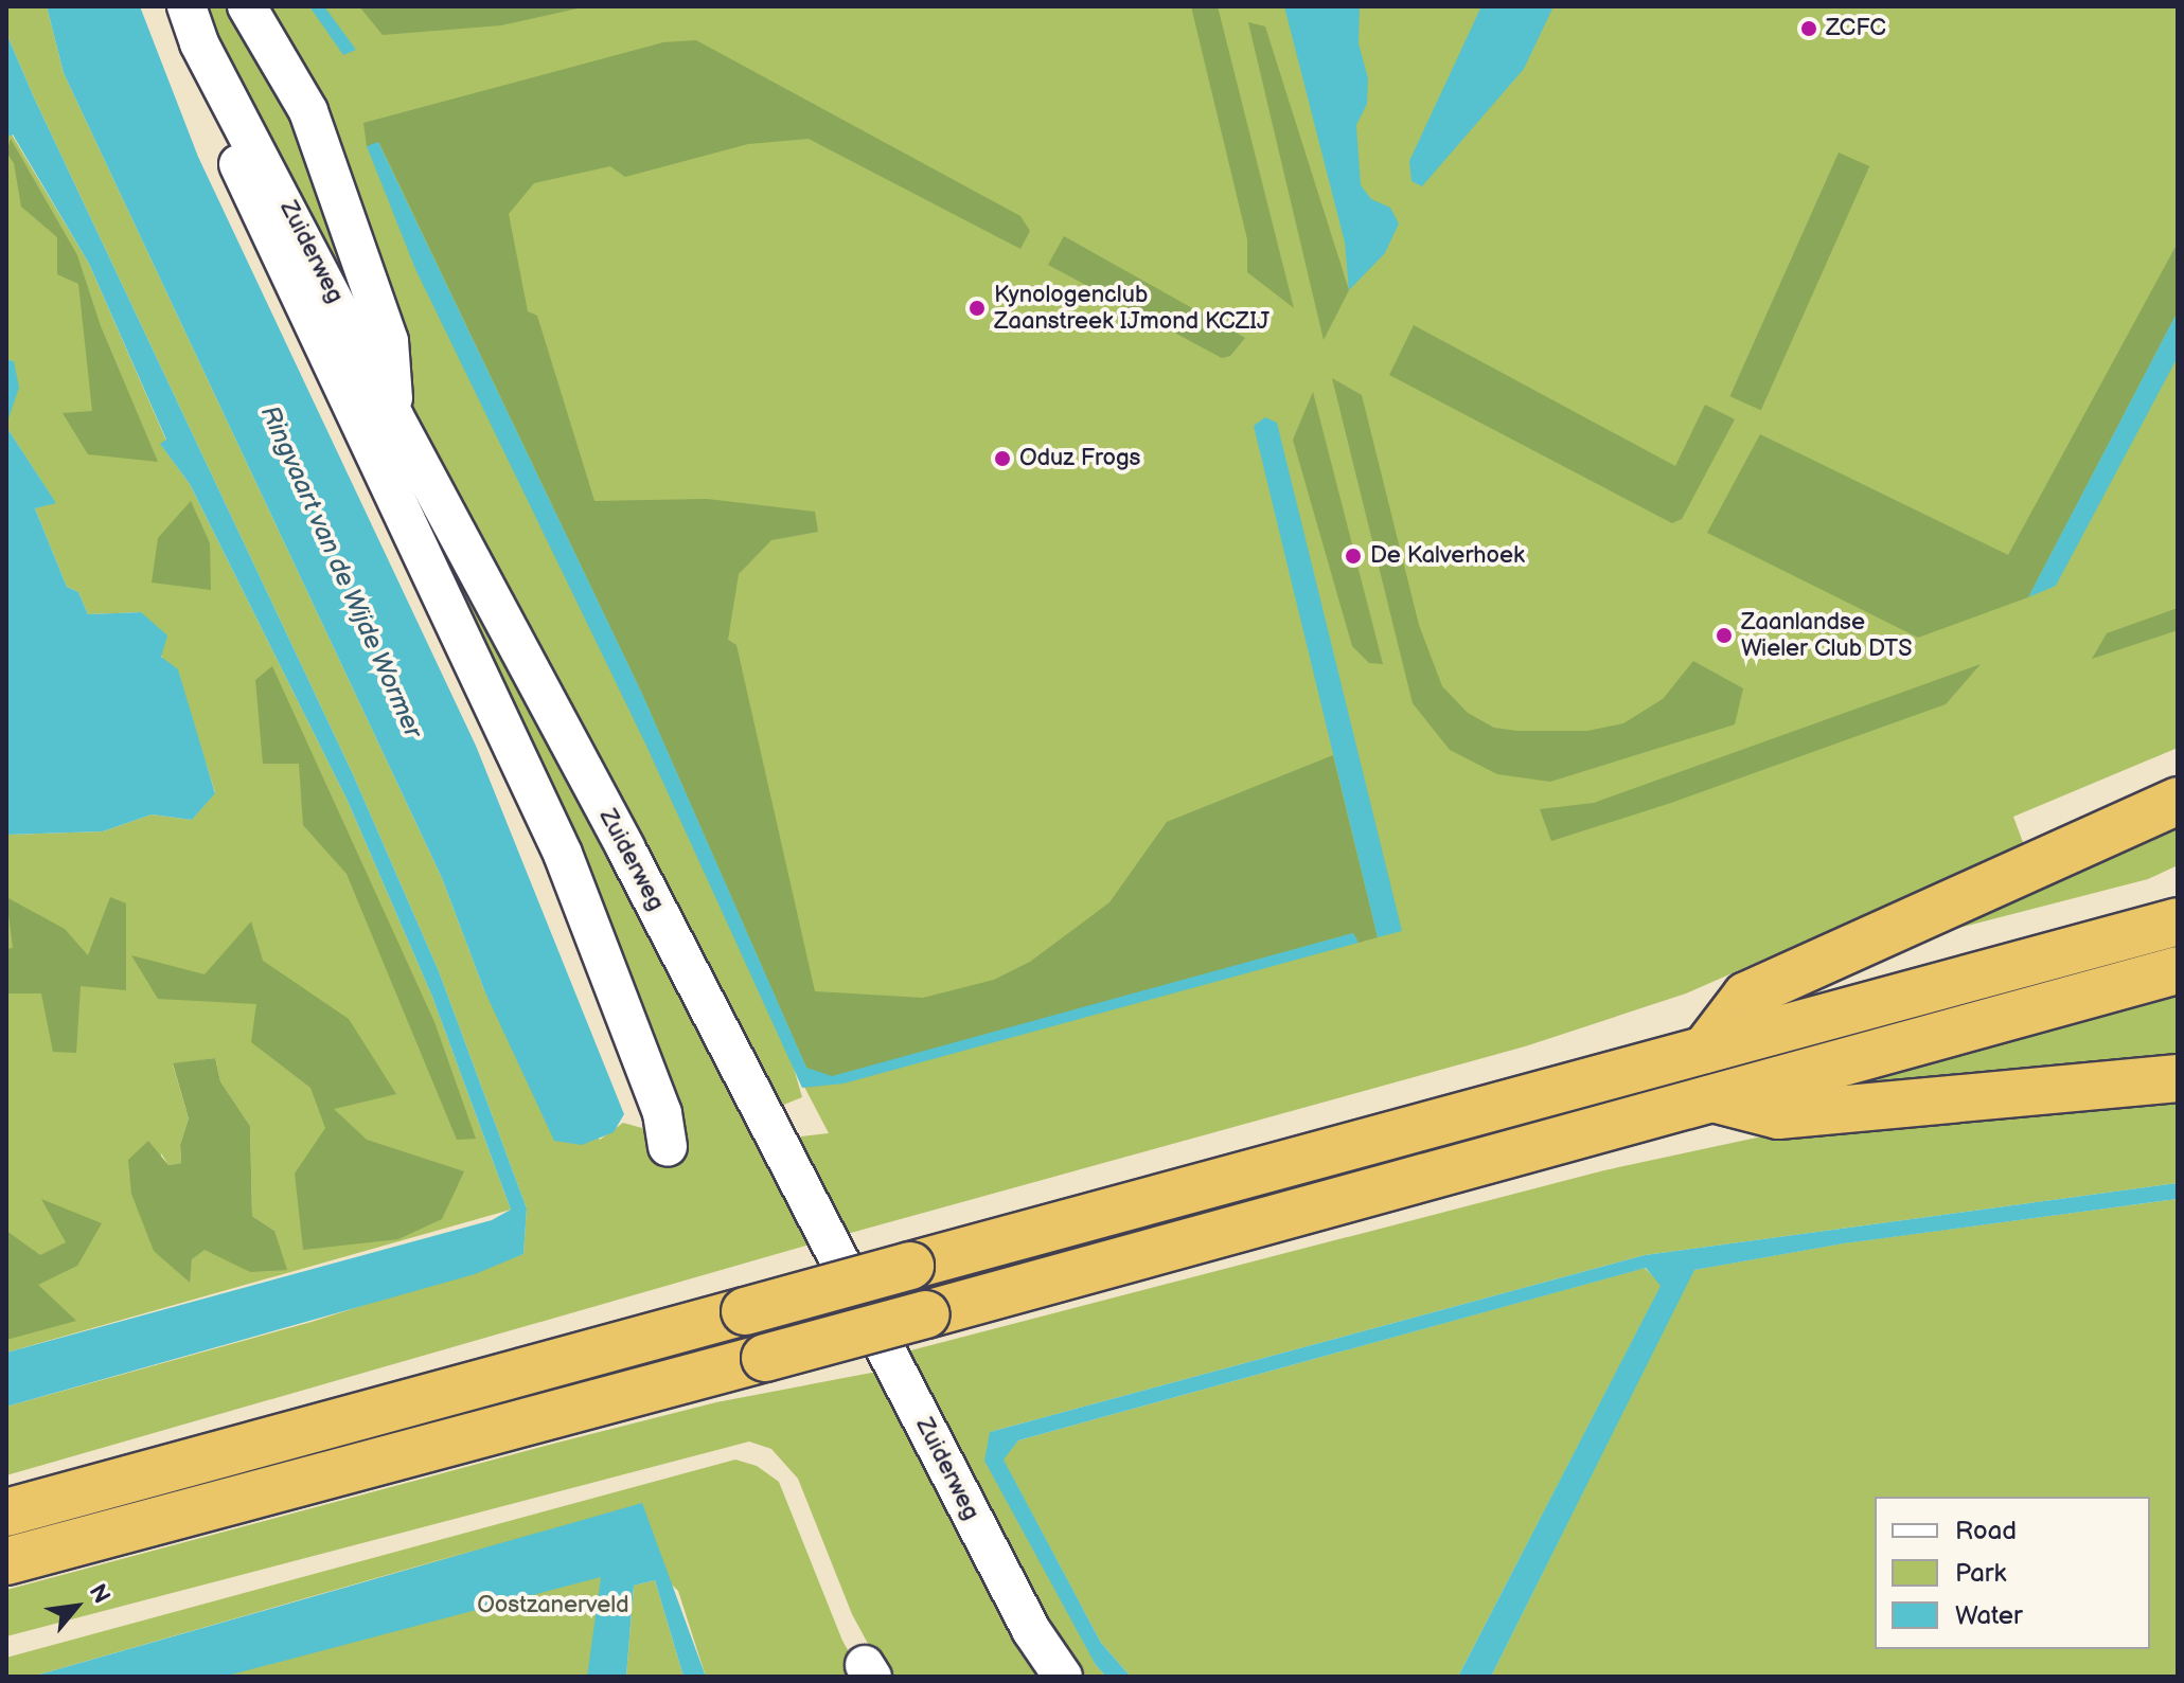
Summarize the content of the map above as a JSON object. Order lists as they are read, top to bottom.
{
  "streets": {
    "street": ["Zuiderweg"]
  },
  "water": ["Ringvaart van de Wijde Wormer"],
  "parks": ["Oostzanerveld"],
  "places": [
    "ZCFC",
    "Kynologenclub Zaanstreek IJmond KCZIJ",
    "Oduz Frogs",
    "De Kalverhoek",
    "Zaanlandse Wieler Club DTS"
  ],
  "legend": ["Road", "Park", "Water"],
  "north": "top right"
}
